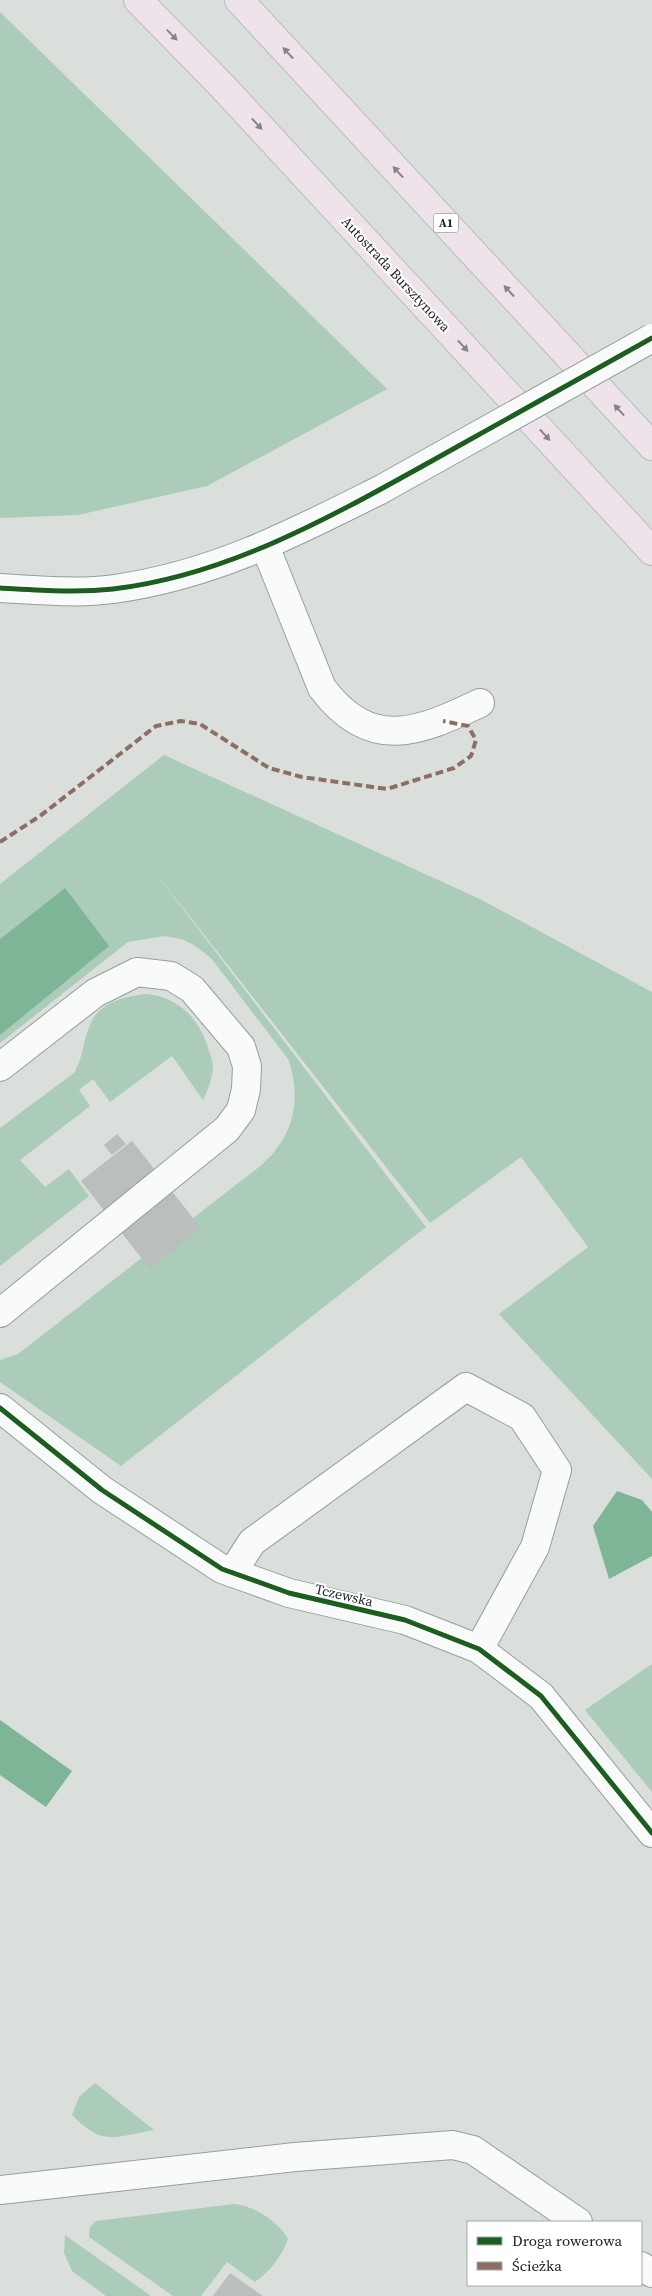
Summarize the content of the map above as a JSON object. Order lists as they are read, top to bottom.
{
  "streets": {
    "highway": ["A1", "Autostrada Bursztynowa"],
    "street": ["Tczewska"]
  },
  "legend": ["Droga rowerowa", "Ścieżka"]
}
